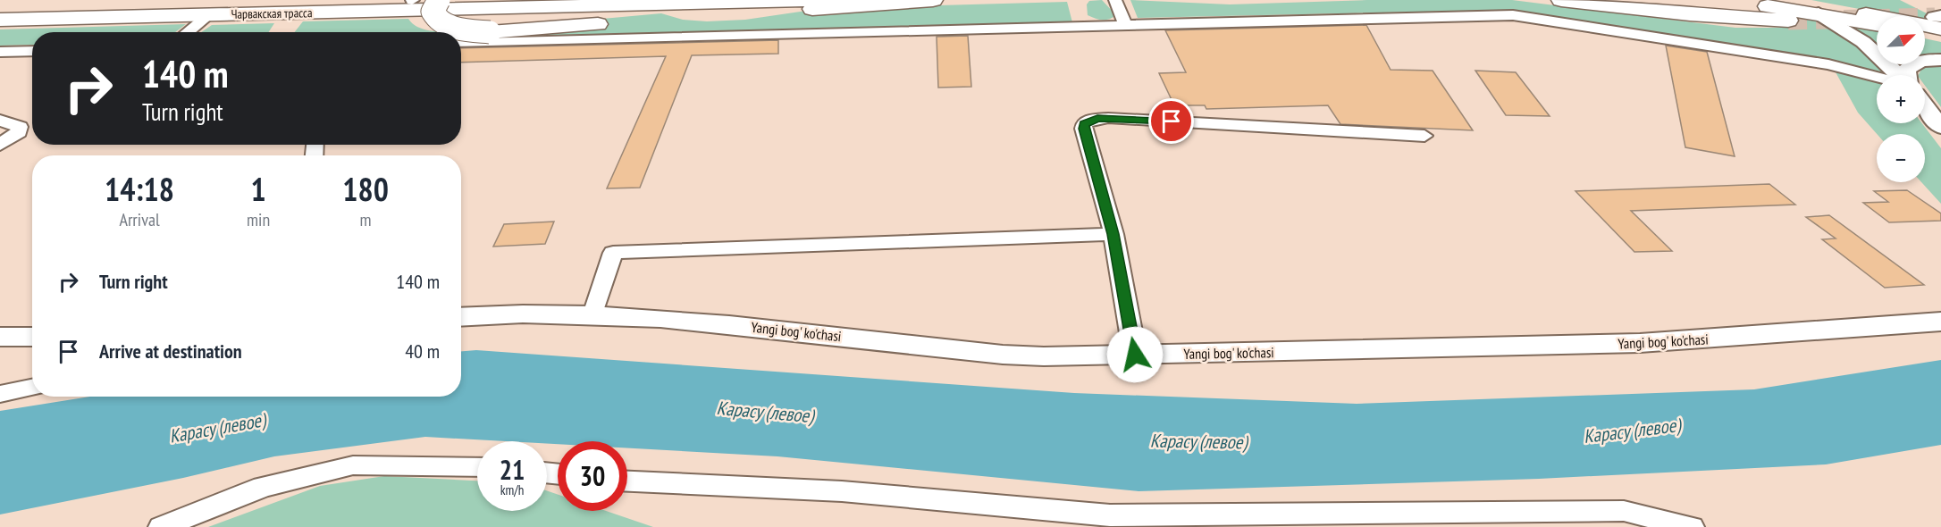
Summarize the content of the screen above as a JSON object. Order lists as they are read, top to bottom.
{
  "streets": {
    "highway": ["Чарвакская трасса"],
    "main road": ["Yangi bog' ko'chasi"]
  },
  "water": ["Карасу (левое)"],
  "north": "top right",
  "page": {
    "map_buttons": ["+", "−"],
    "turn": ["140 m", "Turn right"],
    "eta": [
      "14:18",
      "Arrival",
      "1",
      "min",
      "180",
      "m"
    ],
    "list": [
      {
        "name": "Turn right",
        "value": "140 m"
      },
      {
        "name": "Arrive at destination",
        "value": "40 m"
      }
    ],
    "speed": "21 km/h",
    "limit": "30"
  }
}
